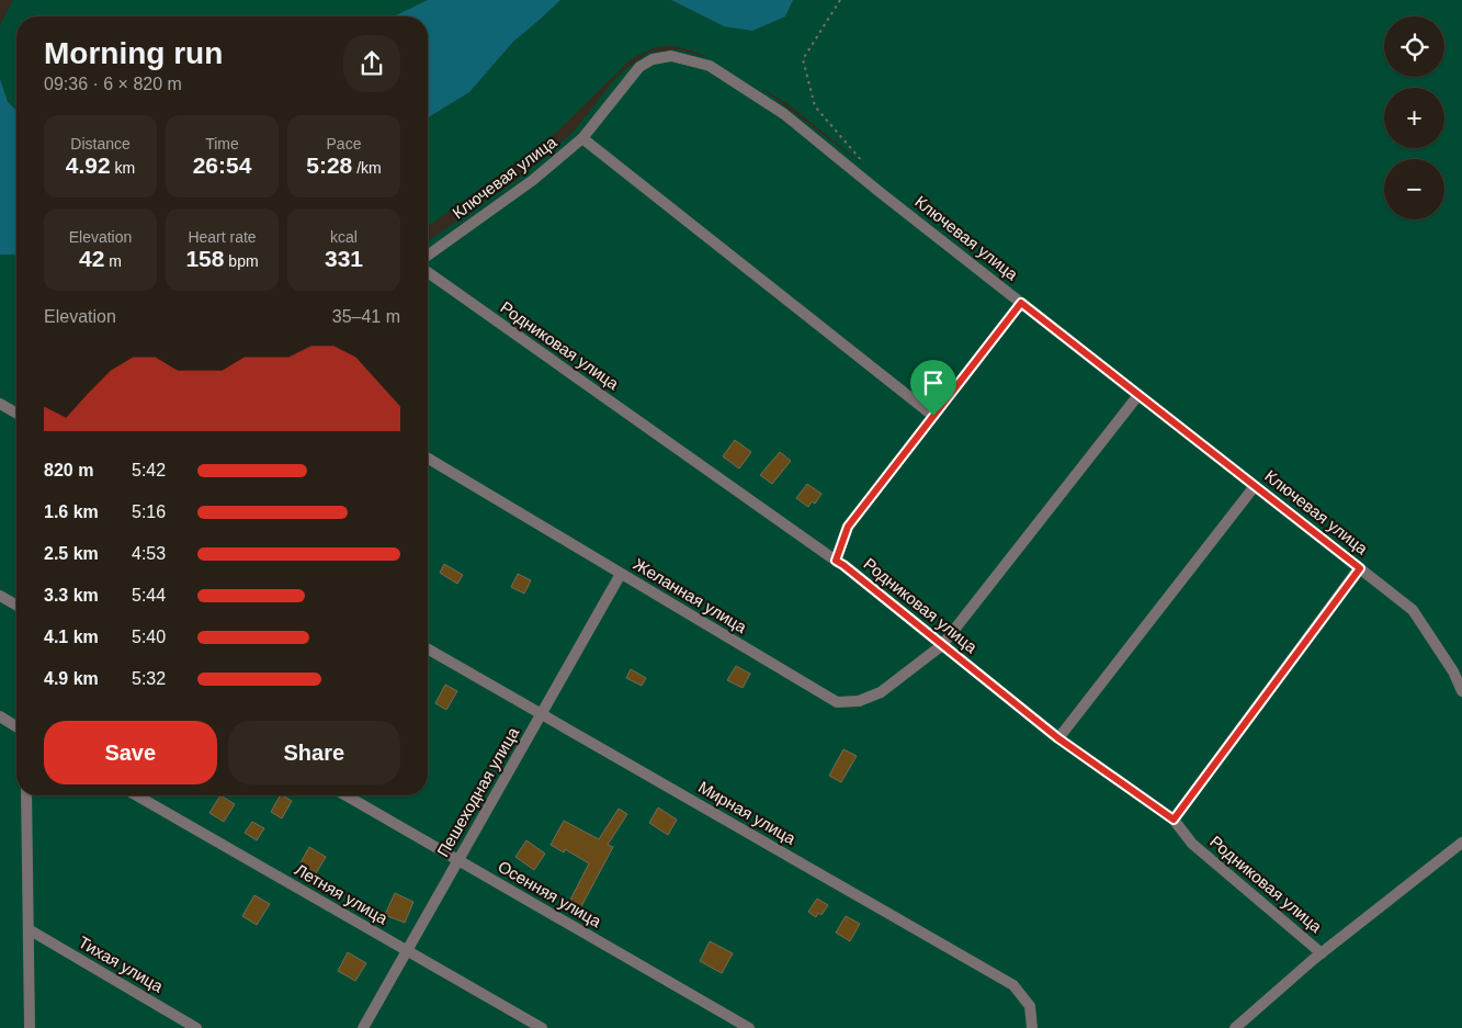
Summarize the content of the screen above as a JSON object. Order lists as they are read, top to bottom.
{
  "streets": {
    "street": [
      "Ключевая улица",
      "Родниковая улица",
      "Желанная улица",
      "Пешеходная улица",
      "Мирная улица",
      "Летняя улица",
      "Осенняя улица",
      "Тихая улица"
    ]
  },
  "crossings": [
    ["Ключевая улица", "Желанная улица"],
    ["Родниковая улица", "Желанная улица"],
    ["Желанная улица", "Пешеходная улица"],
    ["Пешеходная улица", "Мирная улица"],
    ["Пешеходная улица", "Летняя улица"],
    ["Пешеходная улица", "Осенняя улица"]
  ],
  "page": {
    "map_buttons": ["+", "−"],
    "heading": ["Morning run", "09:36 · 6 × 820 m"],
    "stats": [
      ["Distance", "4.92 km"],
      ["Time", "26:54"],
      ["Pace", "5:28 /km"],
      ["Elevation", "42 m"],
      ["Heart rate", "158 bpm"],
      ["kcal", "331"]
    ],
    "chart": ["Elevation", "35–41 m"],
    "list": [
      {
        "name": "820 m",
        "note": "5:42"
      },
      {
        "name": "1.6 km",
        "note": "5:16"
      },
      {
        "name": "2.5 km",
        "note": "4:53"
      },
      {
        "name": "3.3 km",
        "note": "5:44"
      },
      {
        "name": "4.1 km",
        "note": "5:40"
      },
      {
        "name": "4.9 km",
        "note": "5:32"
      }
    ],
    "buttons": ["Save", "Share"]
  }
}
